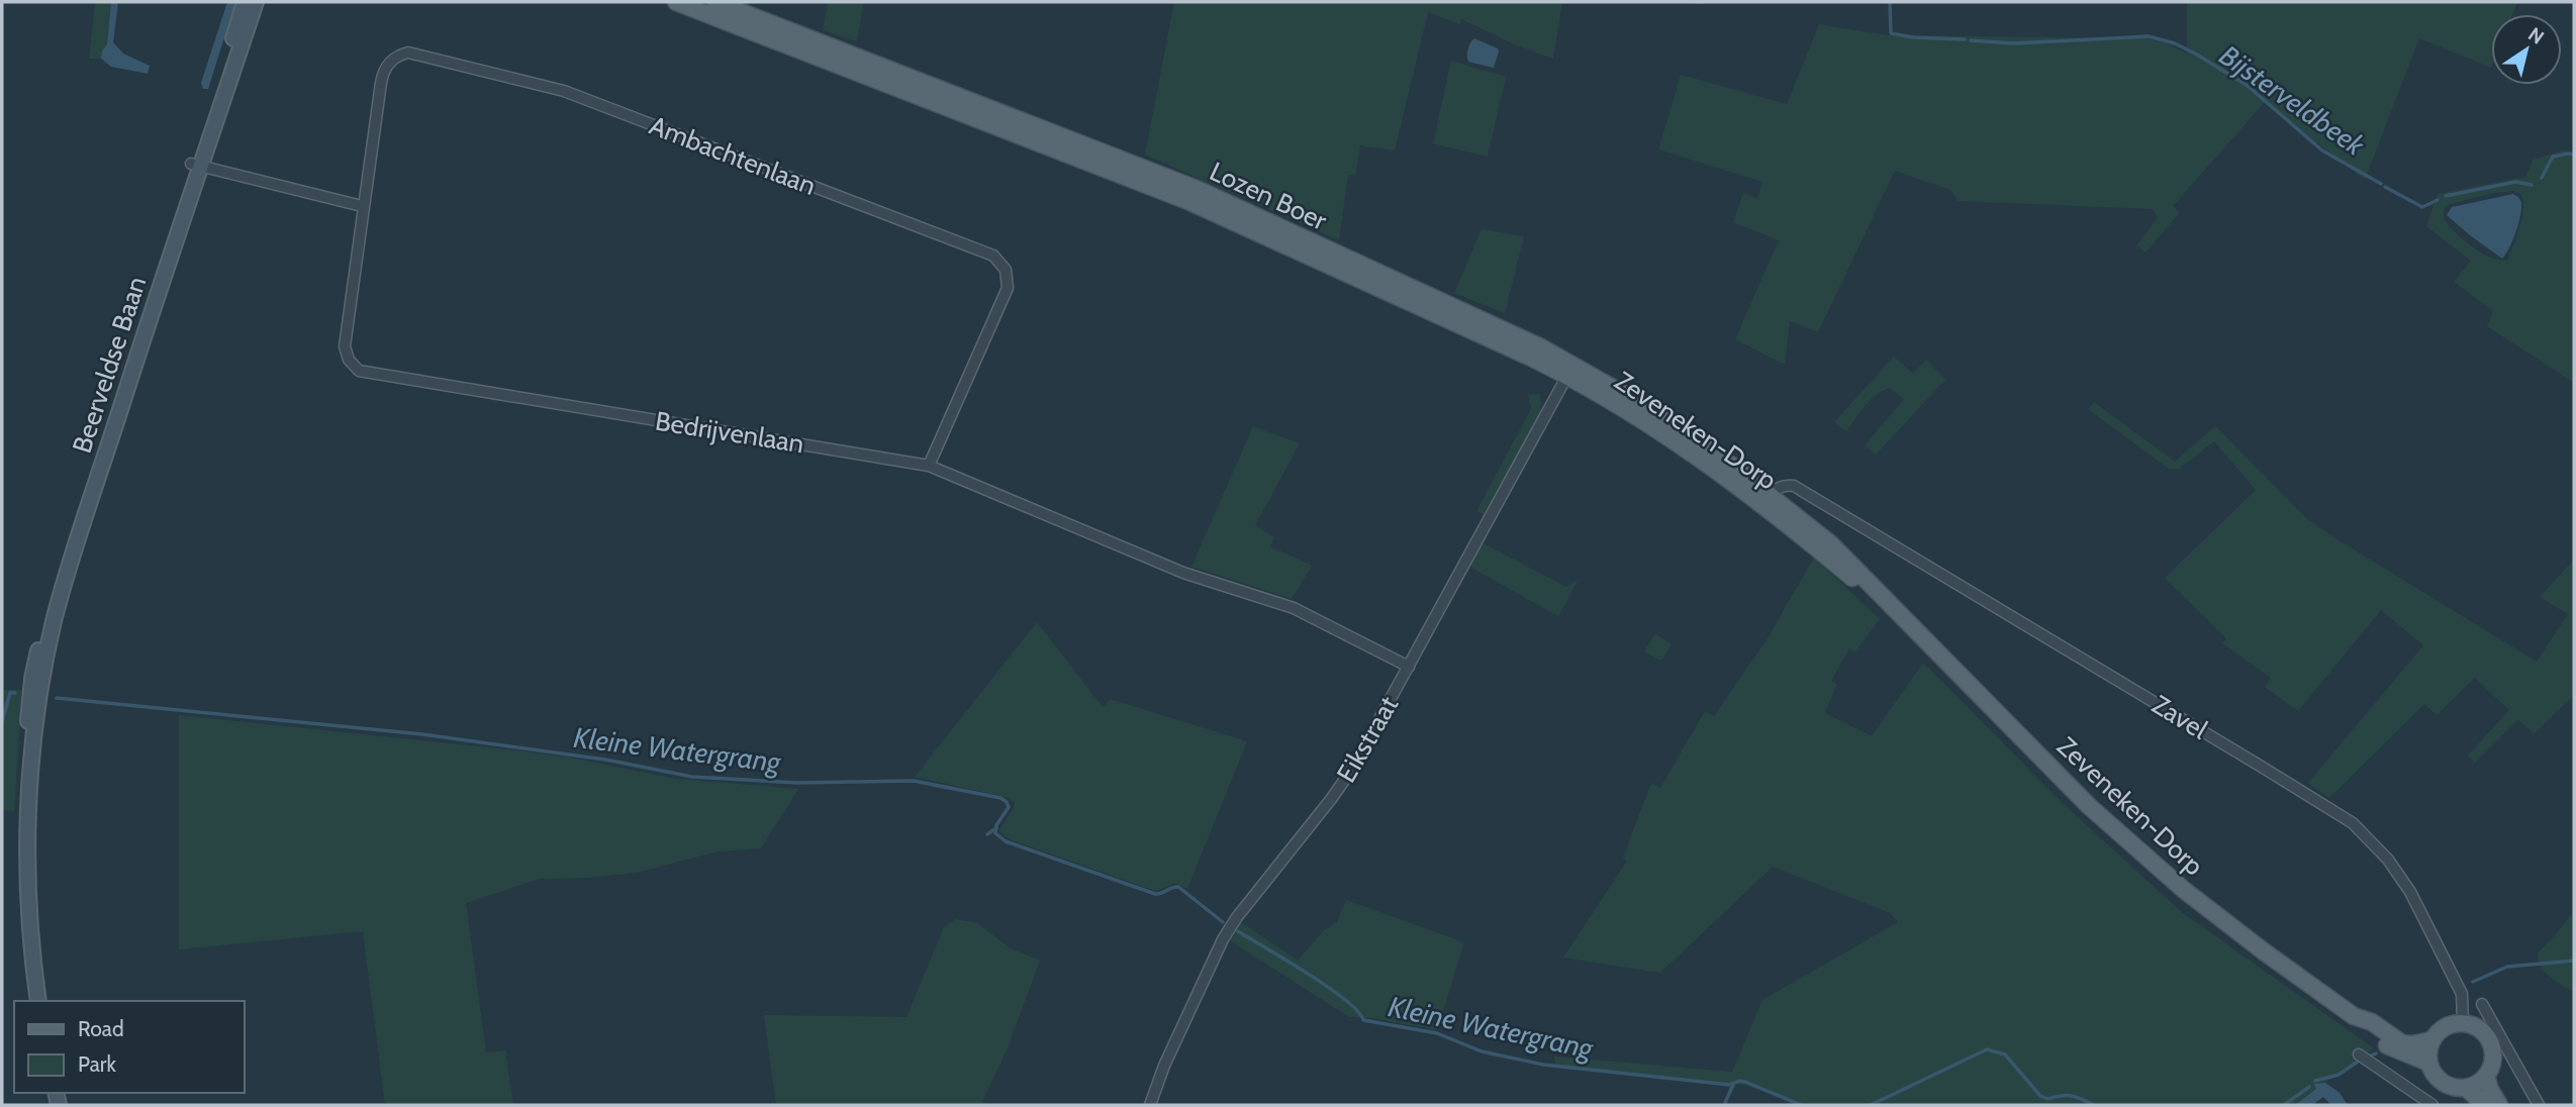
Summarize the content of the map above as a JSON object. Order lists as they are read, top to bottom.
{
  "streets": {
    "main road": ["Lozen Boer", "Beerveldse Baan", "Zeveneken-Dorp"],
    "street": [
      "Ambachtenlaan",
      "Bedrijvenlaan",
      "Zavel",
      "Eikstraat"
    ]
  },
  "crossings": [
    ["Ambachtenlaan", "Bedrijvenlaan"],
    ["Lozen Boer", "Zeveneken-Dorp"],
    ["Lozen Boer", "Eikstraat"],
    ["Zeveneken-Dorp", "Zavel"],
    ["Zeveneken-Dorp", "Eikstraat"],
    ["Bedrijvenlaan", "Eikstraat"]
  ],
  "water": ["Bijsterveldbeek", "Kleine Watergrang"],
  "legend": ["Road", "Park"],
  "north": "top right"
}
